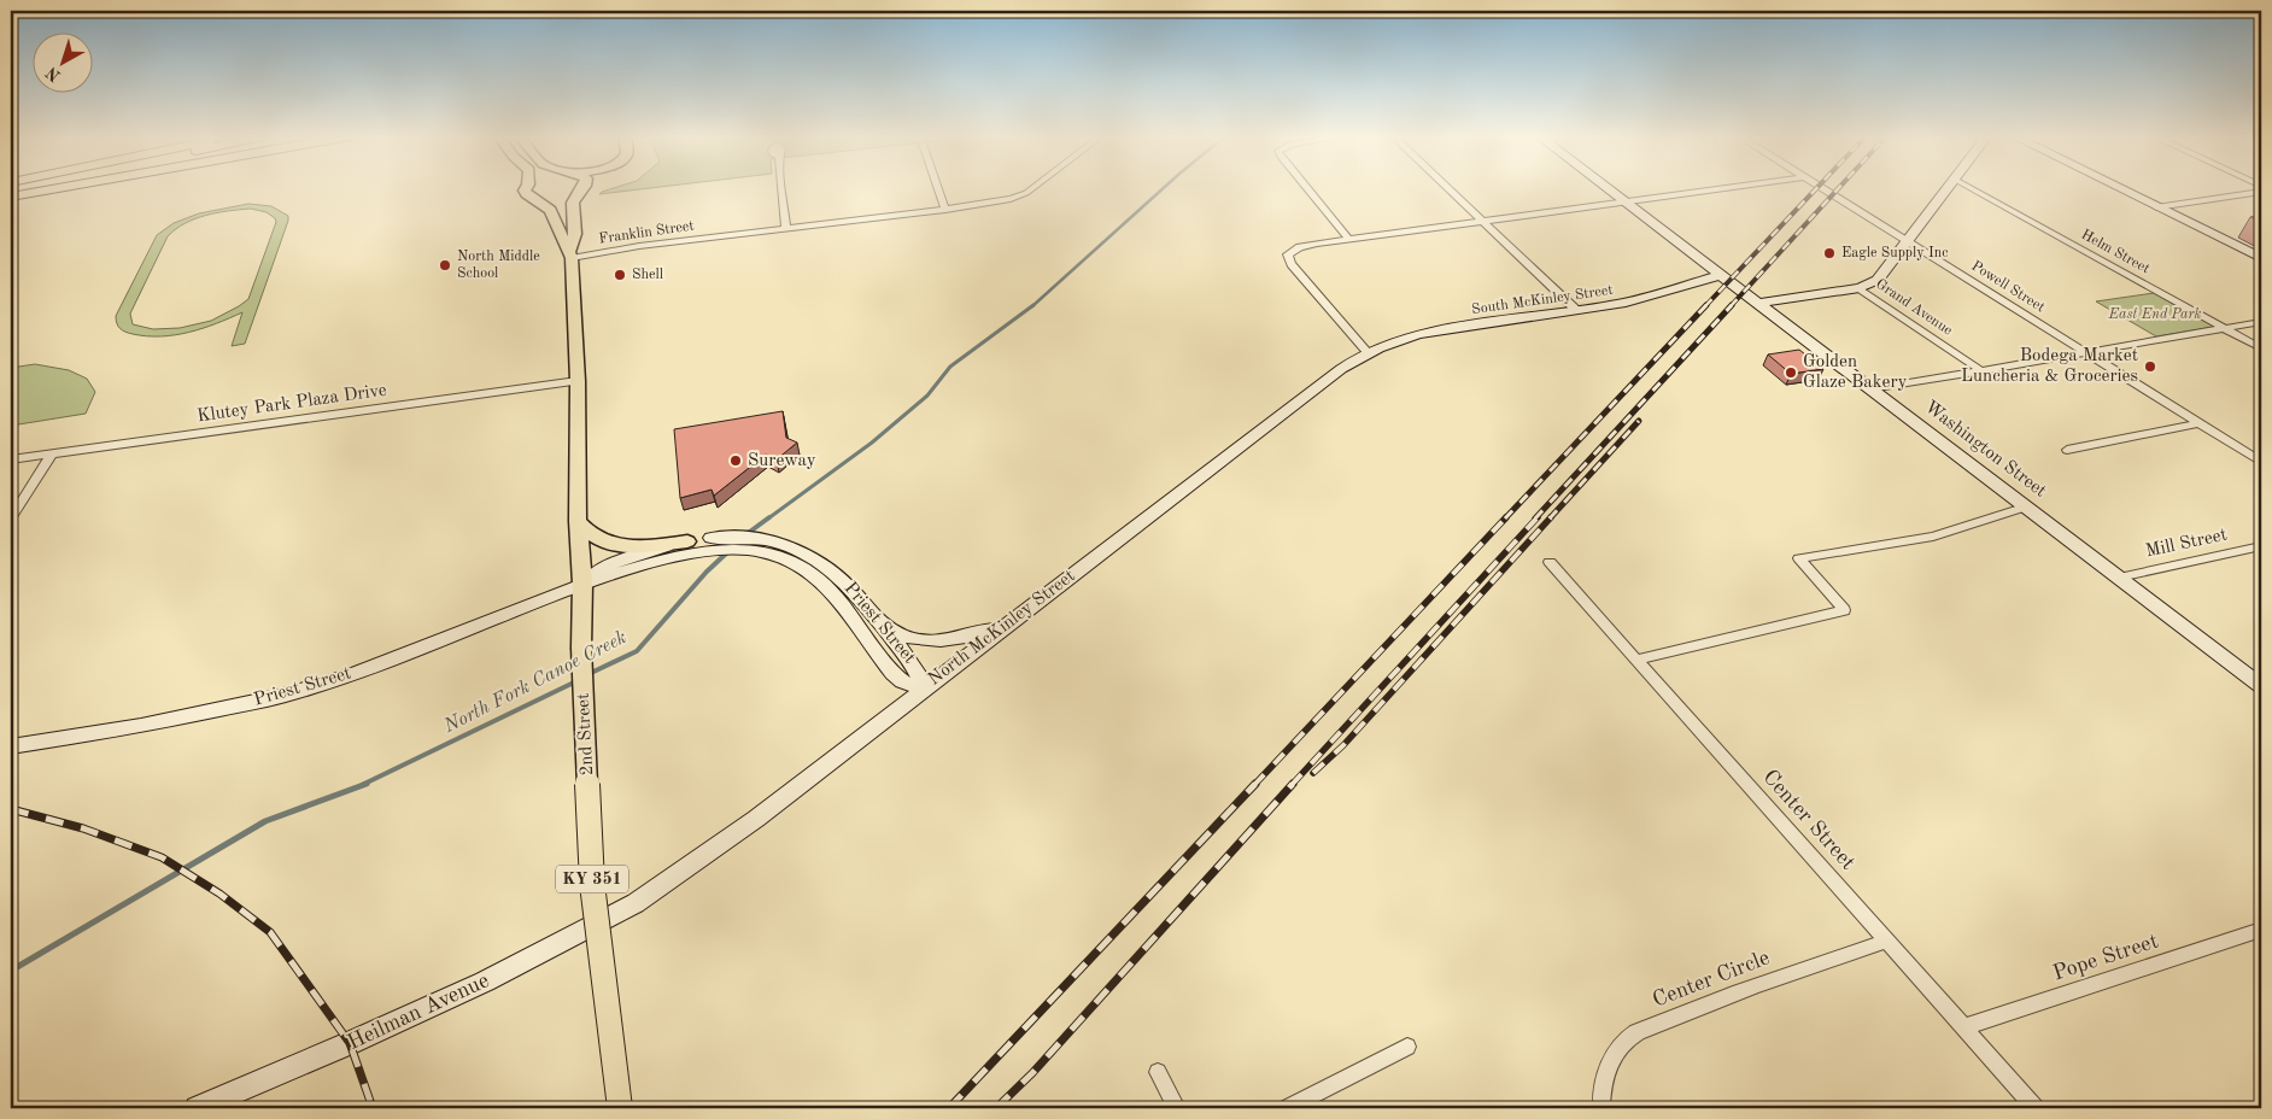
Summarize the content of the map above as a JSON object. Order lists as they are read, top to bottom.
{
  "streets": {
    "main road": ["2nd Street", "KY 351"],
    "street": [
      "Franklin Street",
      "Helm Street",
      "Powell Street",
      "South McKinley Street",
      "Grand Avenue",
      "Klutey Park Plaza Drive",
      "Washington Street",
      "Mill Street",
      "Priest Street",
      "North McKinley Street",
      "Center Street",
      "Pope Street",
      "Center Circle",
      "Heilman Avenue"
    ]
  },
  "crossings": [
    ["Franklin Street", "2nd Street"],
    ["South McKinley Street", "Washington Street"],
    ["South McKinley Street", "North McKinley Street"],
    ["Klutey Park Plaza Drive", "2nd Street"],
    ["Washington Street", "Mill Street"],
    ["Priest Street", "North McKinley Street"],
    ["Priest Street", "2nd Street"],
    ["North McKinley Street", "Heilman Avenue"],
    ["Center Street", "Pope Street"],
    ["Center Street", "Center Circle"]
  ],
  "water": ["North Fork Canoe Creek"],
  "parks": ["East End Park"],
  "places": [
    "Eagle Supply Inc",
    "North Middle School",
    "Shell",
    "Bodega Market Luncheria & Groceries",
    "Golden Glaze Bakery",
    "Sureway"
  ],
  "north": "bottom left"
}
